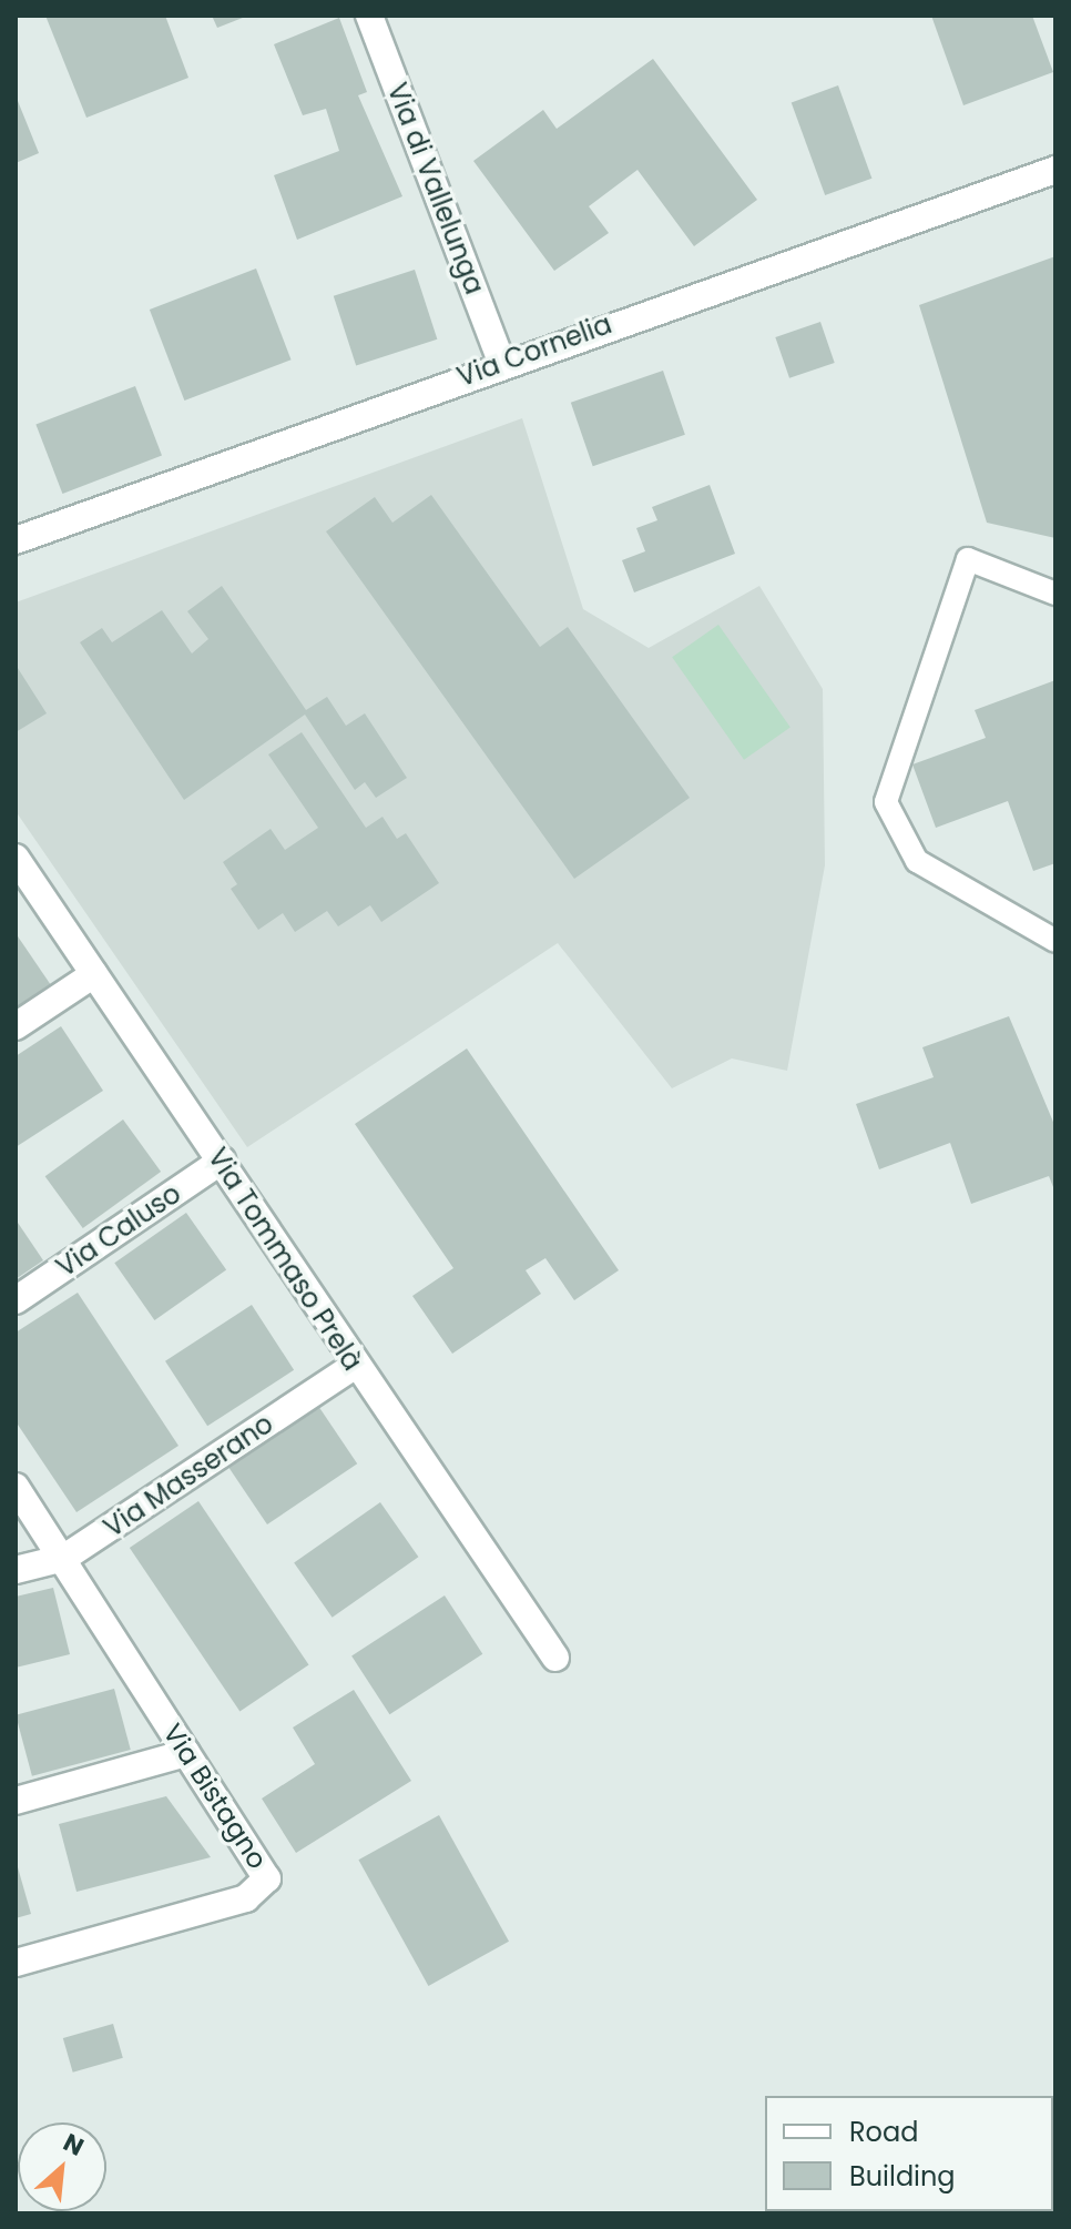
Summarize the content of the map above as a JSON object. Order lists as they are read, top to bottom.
{
  "streets": {
    "street": [
      "Via di Vallelunga",
      "Via Cornelia",
      "Via Caluso",
      "Via Tommaso Prelà",
      "Via Masserano",
      "Via Bistagno"
    ]
  },
  "crossings": [
    ["Via di Vallelunga", "Via Cornelia"],
    ["Via Caluso", "Via Tommaso Prelà"],
    ["Via Tommaso Prelà", "Via Masserano"],
    ["Via Masserano", "Via Bistagno"]
  ],
  "legend": ["Road", "Building"],
  "north": "top right"
}
